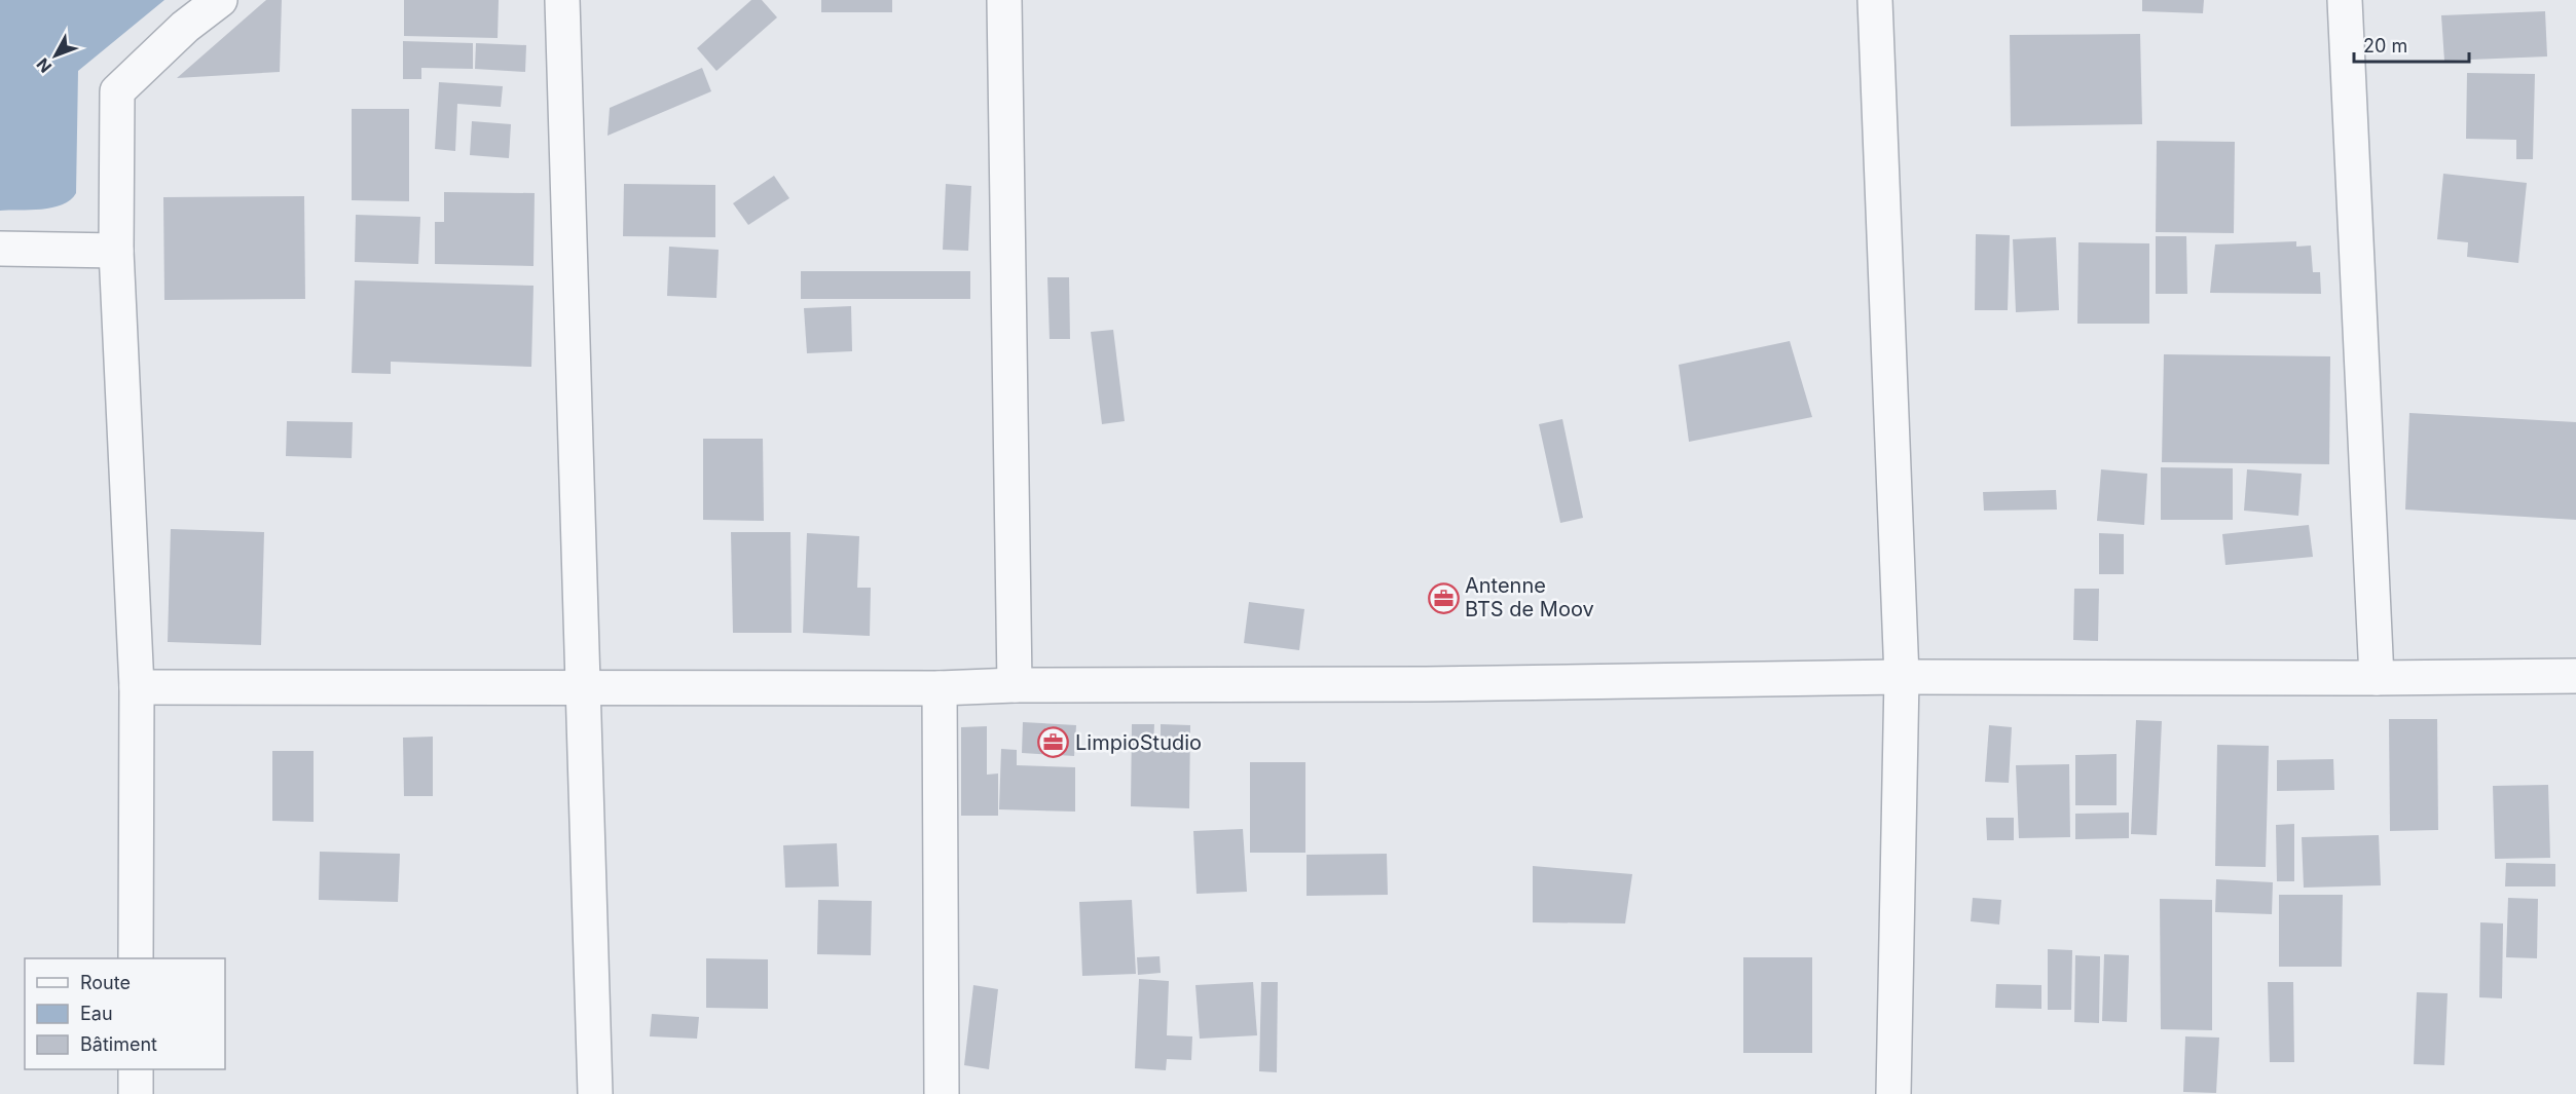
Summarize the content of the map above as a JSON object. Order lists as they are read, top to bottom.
{
  "places": {
    "office": ["Antenne BTS de Moov", "LimpioStudio"]
  },
  "legend": ["Route", "Eau", "Bâtiment"],
  "scale_bar": "20 m",
  "north": "bottom left"
}
